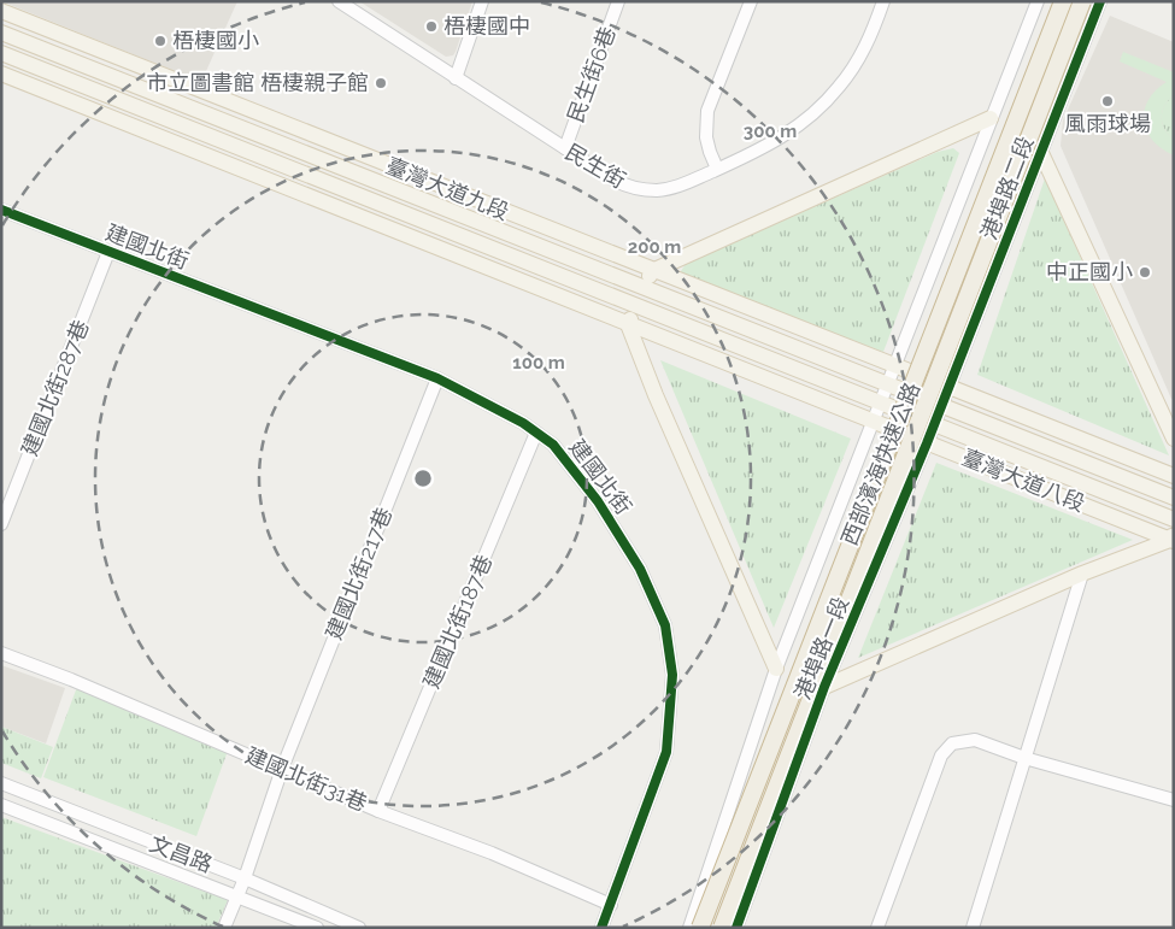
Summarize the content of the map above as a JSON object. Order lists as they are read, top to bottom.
{
  "streets": {
    "highway": ["西部濱海快速公路"],
    "main road": ["臺灣大道九段", "臺灣大道八段"],
    "street": [
      "民生街6巷",
      "民生街",
      "港埠路二段",
      "建國北街",
      "建國北街287巷",
      "建國北街217巷",
      "建國北街187巷",
      "港埠路一段",
      "建國北街31巷",
      "文昌路"
    ]
  },
  "crossings": [
    ["民生街6巷", "民生街"],
    ["港埠路二段", "臺灣大道九段"],
    ["港埠路二段", "西部濱海快速公路"],
    ["港埠路二段", "臺灣大道八段"],
    ["港埠路二段", "港埠路一段"],
    ["臺灣大道九段", "臺灣大道八段"],
    ["建國北街", "建國北街287巷"],
    ["建國北街", "建國北街217巷"],
    ["建國北街", "建國北街187巷"],
    ["建國北街", "建國北街31巷"],
    ["臺灣大道八段", "港埠路一段"],
    ["建國北街217巷", "建國北街31巷"],
    ["建國北街217巷", "文昌路"],
    ["建國北街187巷", "建國北街31巷"]
  ],
  "places": [
    "梧棲國中",
    "梧棲國小",
    "市立圖書館 梧棲親子館",
    "風雨球場",
    "中正國小"
  ],
  "rings": ["300 m", "200 m", "100 m"]
}
